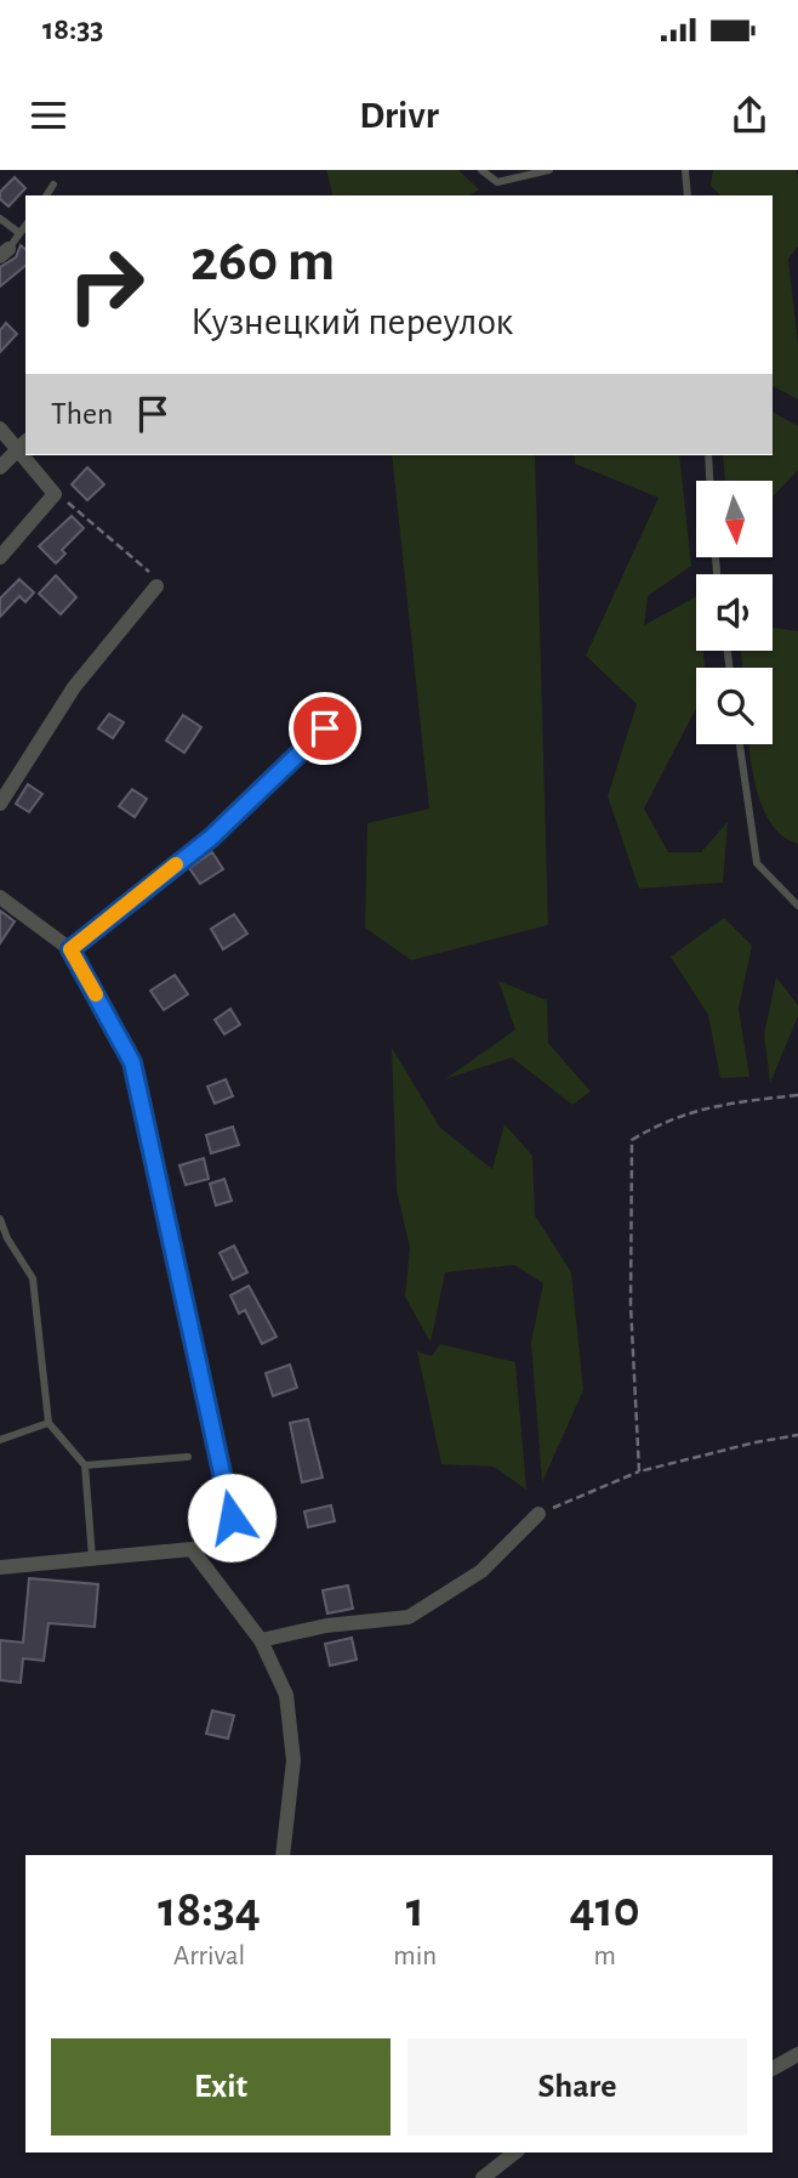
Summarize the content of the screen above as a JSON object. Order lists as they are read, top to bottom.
{
  "north": "bottom",
  "page": {
    "status": "18:33",
    "header": "Drivr",
    "turn": ["260 m", "Кузнецкий переулок"],
    "then": "Then",
    "eta": [
      "18:34",
      "Arrival",
      "1",
      "min",
      "410",
      "m"
    ],
    "buttons": ["Exit", "Share"]
  }
}
